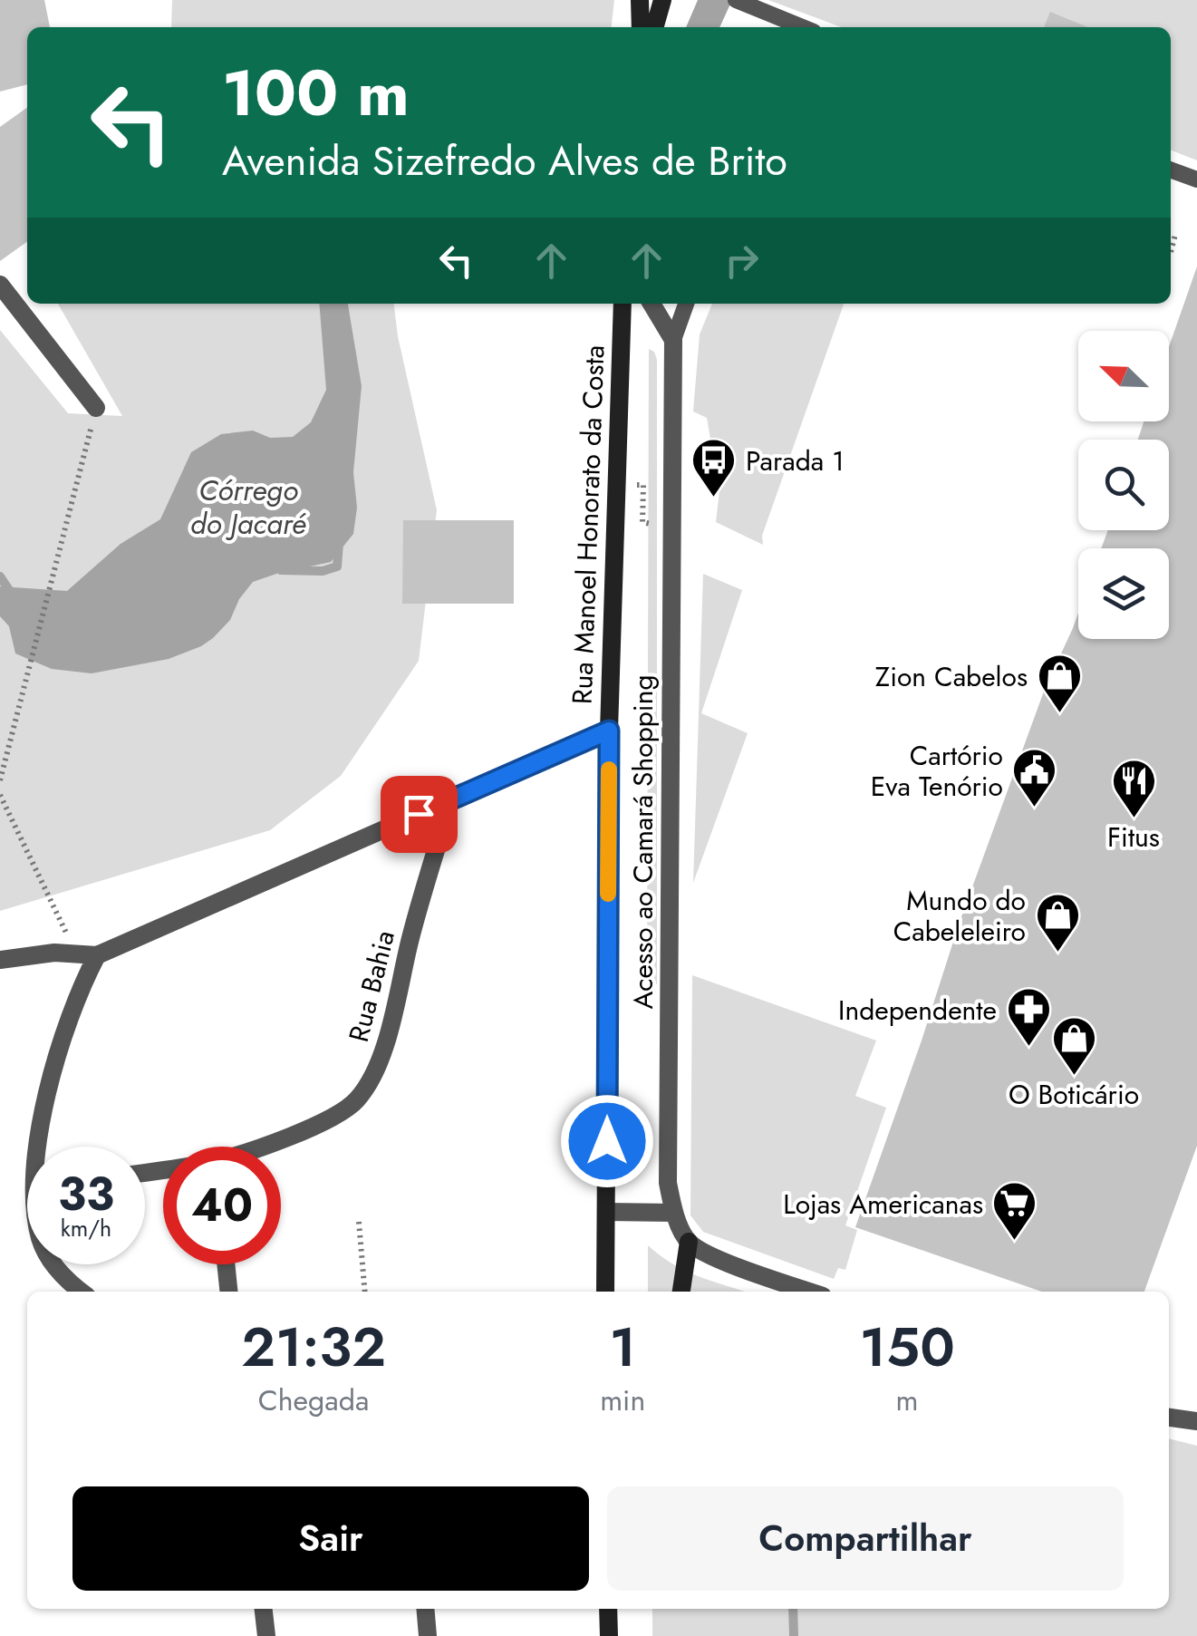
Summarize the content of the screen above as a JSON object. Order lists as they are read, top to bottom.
{
  "streets": {
    "street": ["Rua Manoel Honorato da Costa", "Acesso ao Camará Shopping", "Rua Bahia"]
  },
  "water": ["Córrego do Jacaré"],
  "places": {
    "bus stop": ["Parada 1"],
    "shop": ["Zion Cabelos", "Mundo do Cabeleleiro", "O Boticário"],
    "public building": ["Cartório Eva Tenório"],
    "restaurant": ["Fitus"],
    "pharmacy": ["Independente"],
    "supermarket": ["Lojas Americanas"]
  },
  "north": "top left",
  "page": {
    "turn": ["100 m", "Avenida Sizefredo Alves de Brito"],
    "speed": "33 km/h",
    "limit": "40",
    "eta": [
      "21:32",
      "Chegada",
      "1",
      "min",
      "150",
      "m"
    ],
    "buttons": ["Sair", "Compartilhar"]
  }
}
